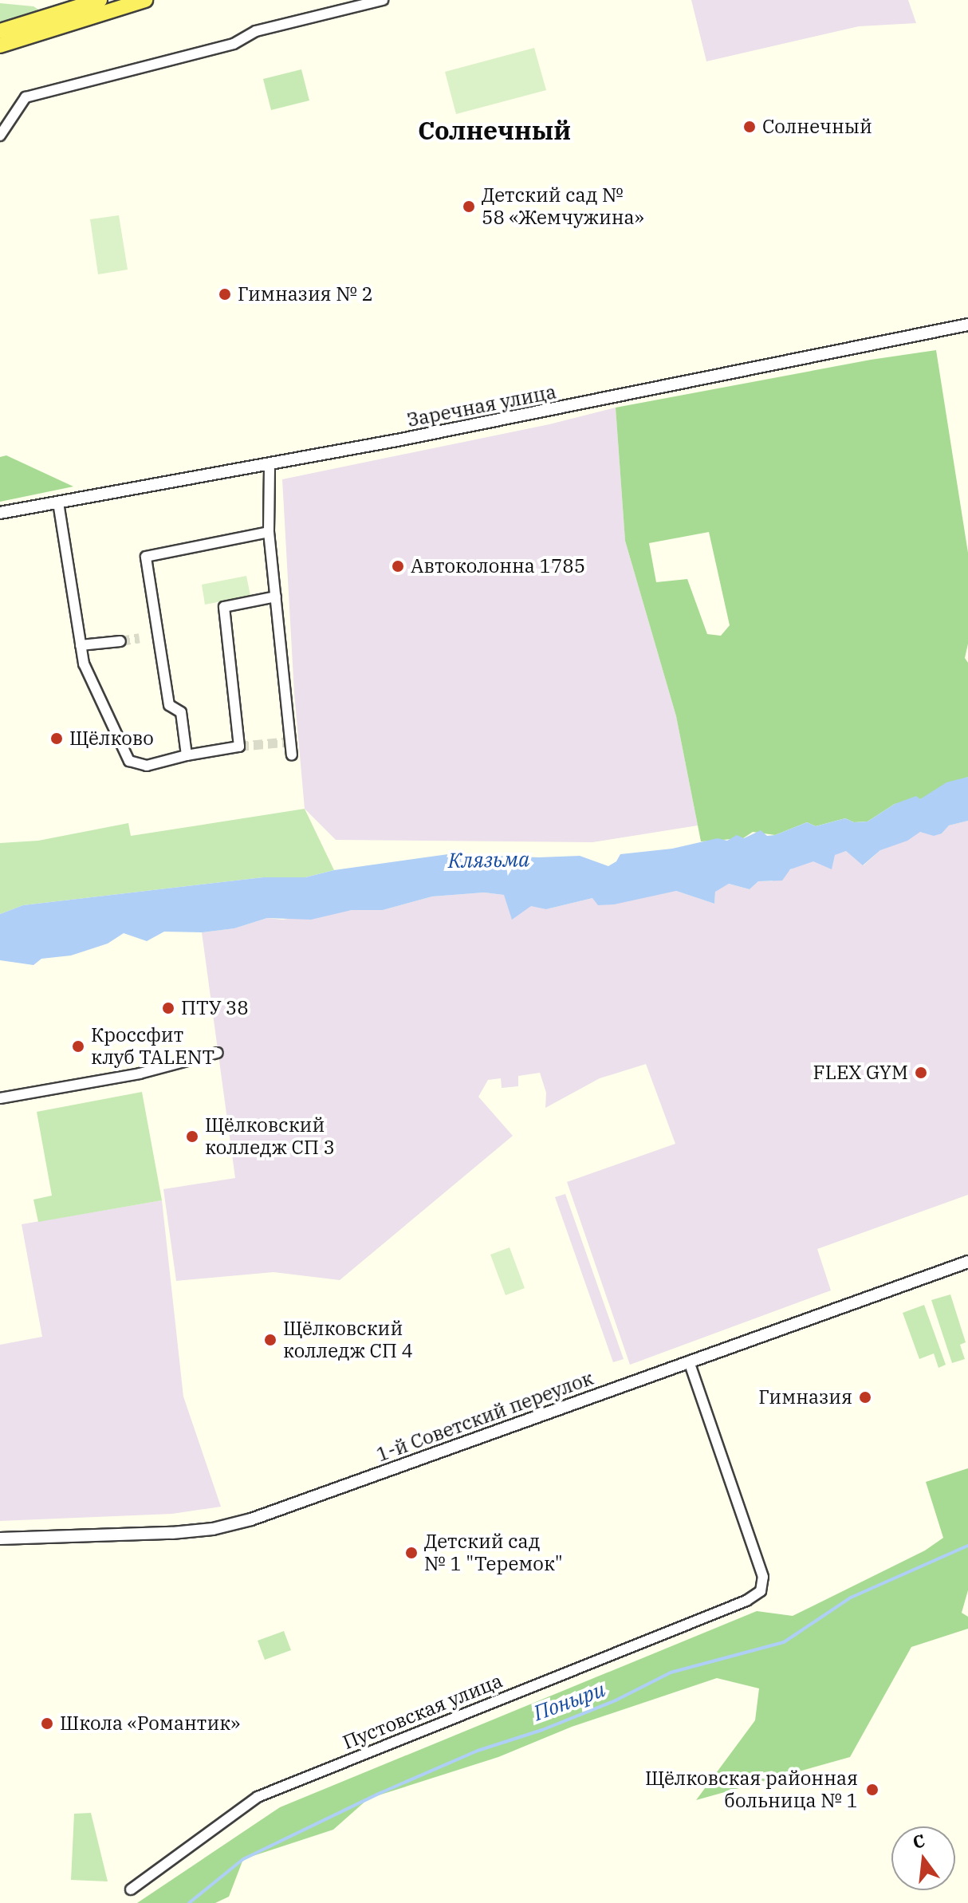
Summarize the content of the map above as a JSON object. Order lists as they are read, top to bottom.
{
  "streets": {
    "street": ["Заречная улица", "1-й Советский переулок", "Пустовская улица"]
  },
  "crossings": [
    ["1-й Советский переулок", "Пустовская улица"]
  ],
  "districts": ["Солнечный"],
  "water": ["Клязьма", "Поныри"],
  "places": [
    "Солнечный",
    "Детский сад № 58 «Жемчужина»",
    "Гимназия № 2",
    "Автоколонна 1785",
    "Щёлково",
    "ПТУ 38",
    "Кроссфит клуб TALENT",
    "FLEX GYM",
    "Щёлковский колледж СП 3",
    "Щёлковский колледж СП 4",
    "Гимназия",
    "Детский сад № 1 \"Теремок\"",
    "Школа «Романтик»",
    "Щёлковская районная больница № 1"
  ],
  "north": "top"
}
